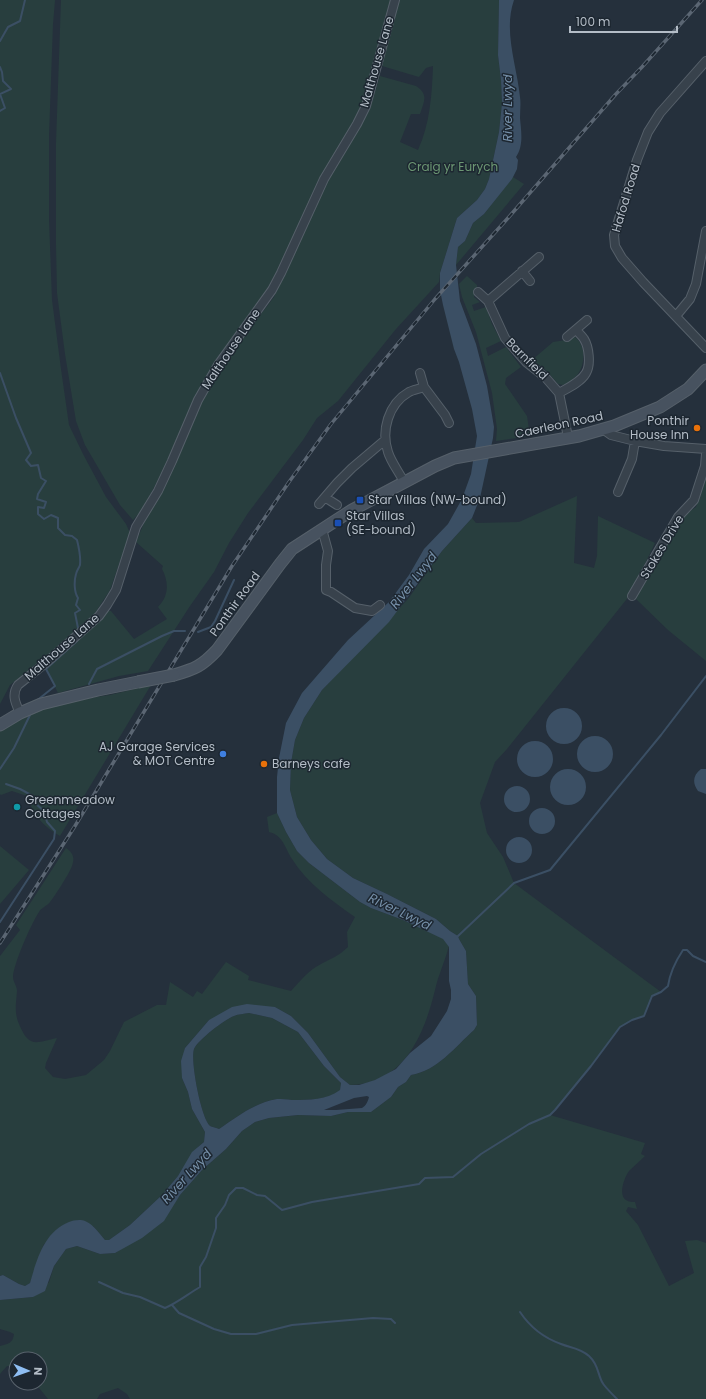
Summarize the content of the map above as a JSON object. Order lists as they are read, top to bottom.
{
  "streets": {
    "main road": ["Caerleon Road", "Ponthir Road"],
    "street": [
      "Malthouse Lane",
      "Hafod Road",
      "Barnfield",
      "Stokes Drive"
    ]
  },
  "crossings": [
    ["Malthouse Lane", "Ponthir Road"],
    ["Barnfield", "Caerleon Road"],
    ["Caerleon Road", "Ponthir Road"]
  ],
  "water": ["River Lwyd"],
  "parks": ["Craig yr Eurych"],
  "places": {
    "other": [
      "Ponthir House Inn",
      "AJ Garage Services & MOT Centre",
      "Barneys cafe",
      "Greenmeadow Cottages"
    ],
    "transit": ["Star Villas (NW-bound)", "Star Villas (SE-bound)"]
  },
  "scale_bar": "100 m",
  "north": "right"
}
